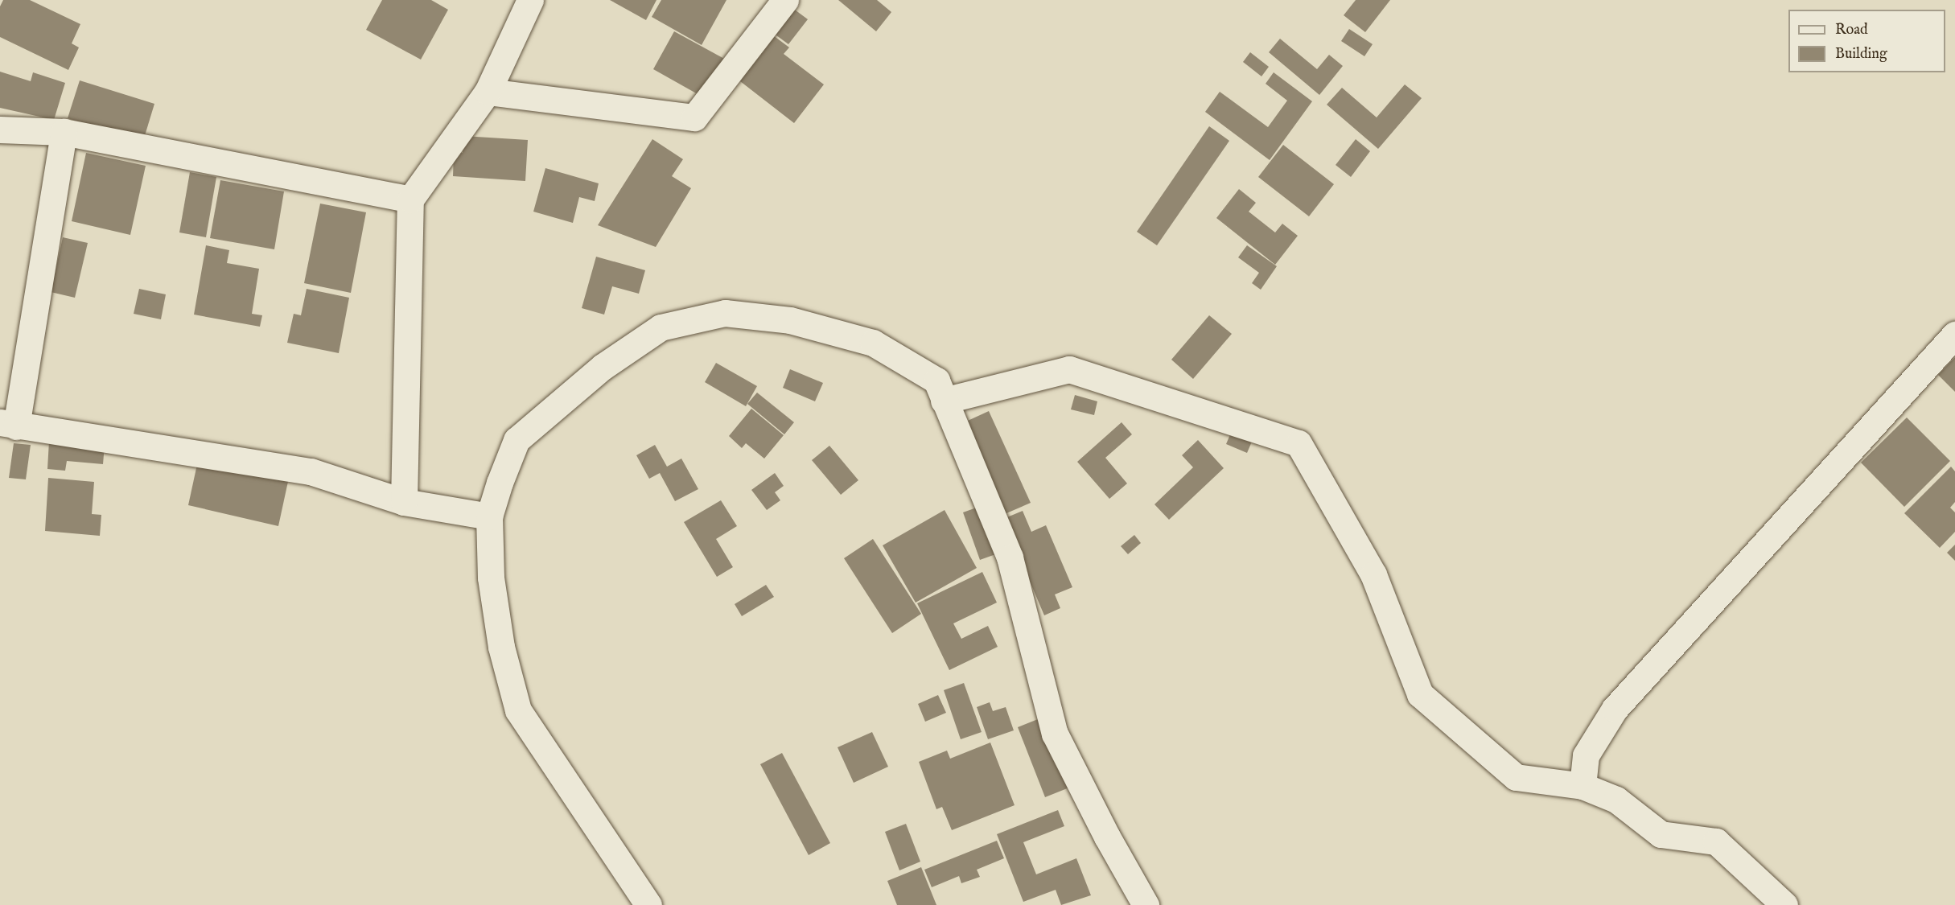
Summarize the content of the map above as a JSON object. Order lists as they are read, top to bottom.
{
  "legend": ["Road", "Building"]
}
